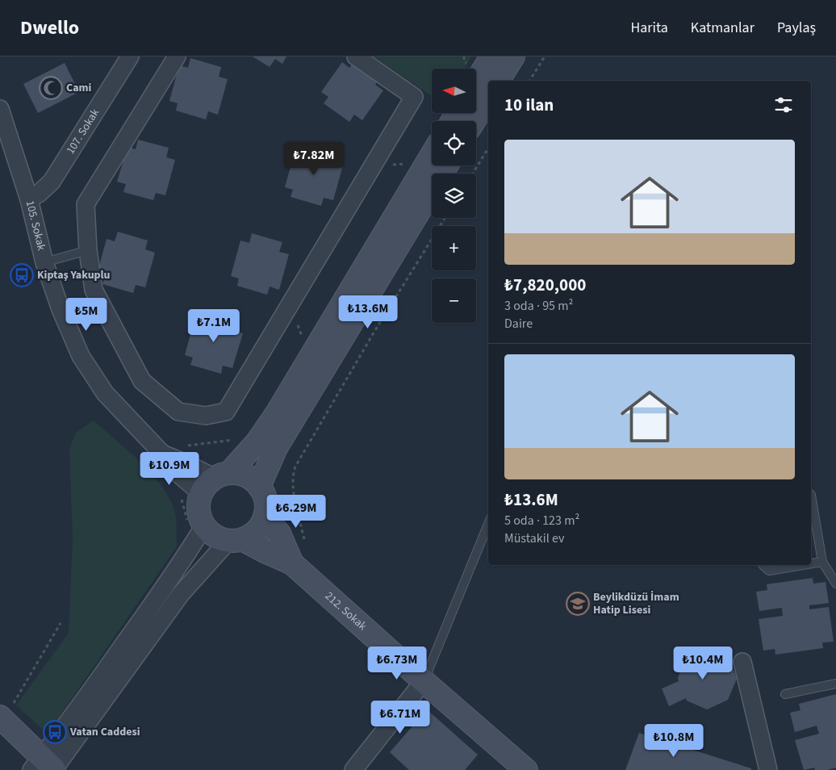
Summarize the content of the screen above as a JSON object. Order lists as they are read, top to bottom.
{
  "streets": {
    "street": ["107. Sokak", "105. Sokak", "212. Sokak"]
  },
  "crossings": [
    ["107. Sokak", "105. Sokak"]
  ],
  "places": {
    "mosque": ["Cami"],
    "bus stop": ["Kiptaş Yakuplu", "Vatan Caddesi"],
    "school or university": ["Beylikdüzü İmam Hatip Lisesi"]
  },
  "north": "left",
  "page": {
    "header": "Dwello",
    "nav": ["Harita", "Katmanlar", "Paylaş"],
    "map_buttons": ["+", "−"],
    "heading": "10 ilan",
    "list": [
      {
        "name": "₺7,820,000",
        "note": "3 oda · 95 m² · Daire"
      },
      {
        "name": "₺13.6M",
        "note": "5 oda · 123 m² · Müstakil ev"
      }
    ],
    "price": [
      "₺7.82M",
      "₺13.6M",
      "₺5M",
      "₺7.1M",
      "₺10.9M",
      "₺6.29M",
      "₺6.73M",
      "₺10.4M",
      "₺6.71M",
      "₺10.8M"
    ]
  }
}
